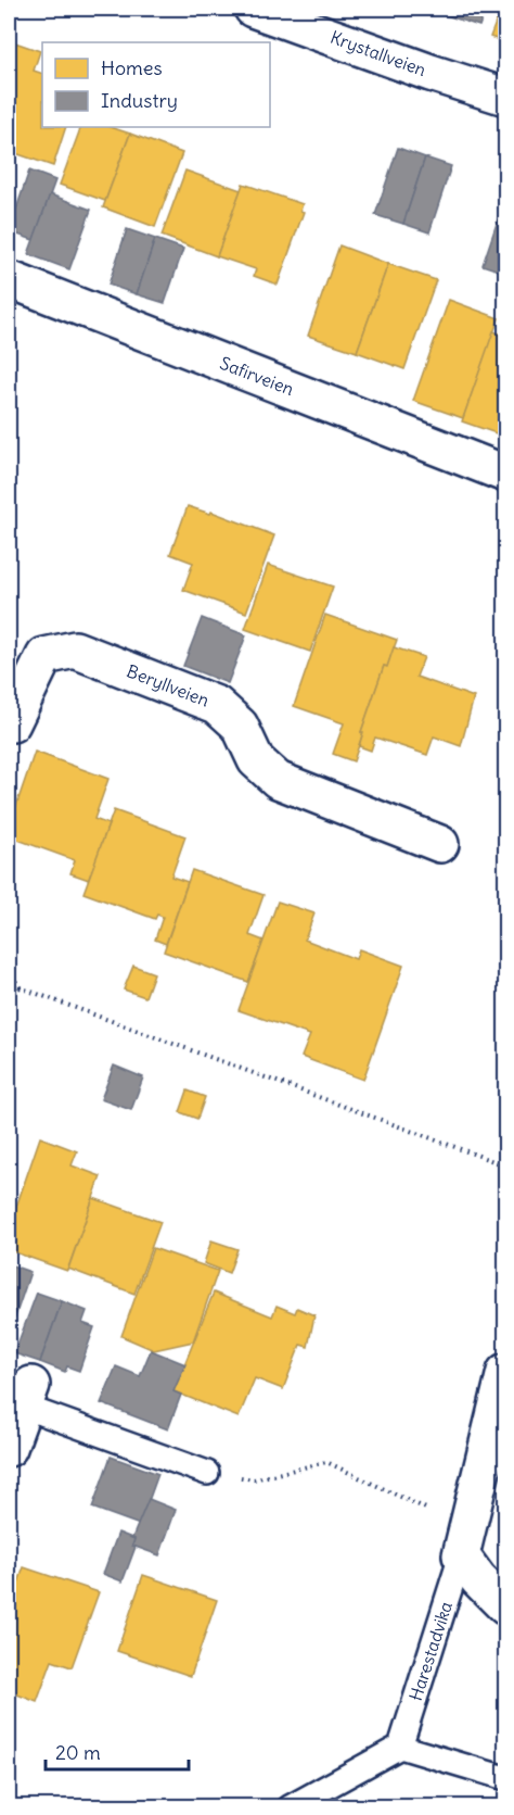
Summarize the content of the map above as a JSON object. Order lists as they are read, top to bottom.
{
  "streets": {
    "street": ["Krystallveien", "Safirveien", "Beryllveien"],
    "lane": ["Harestadvika"]
  },
  "legend": ["Homes", "Industry"],
  "scale_bar": "20 m"
}
